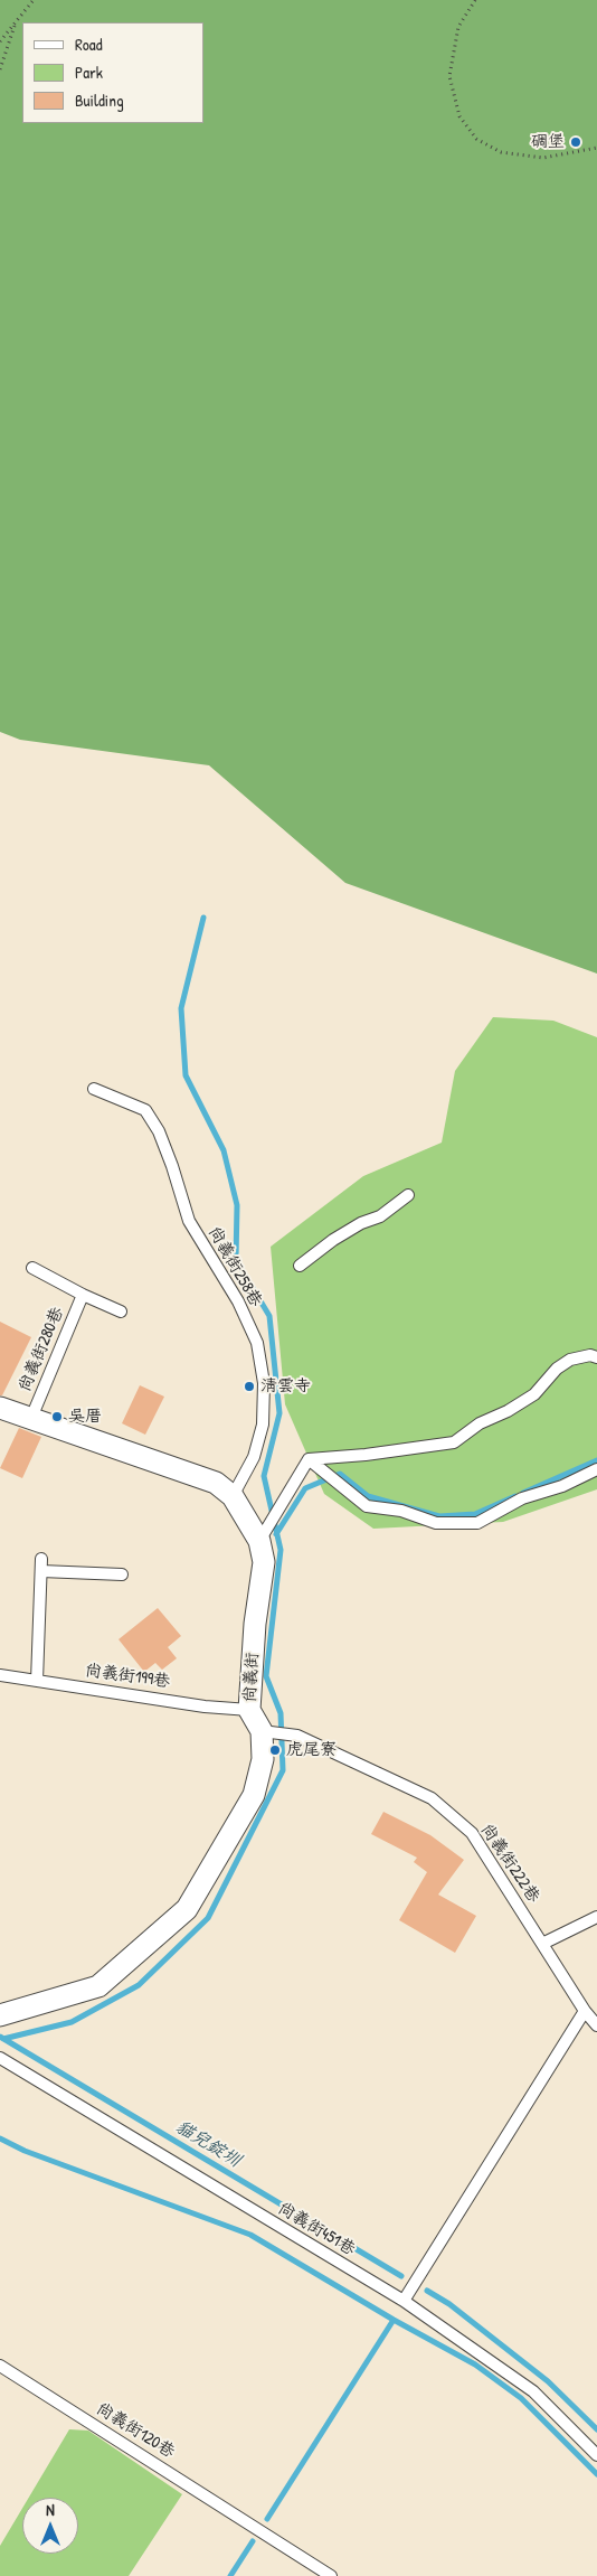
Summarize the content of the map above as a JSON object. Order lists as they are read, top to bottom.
{
  "streets": {
    "street": ["尚義街"],
    "lane": [
      "尚義街258巷",
      "尚義街280巷",
      "尚義街199巷",
      "尚義街222巷",
      "尚義街451巷",
      "尚義街120巷"
    ]
  },
  "crossings": [
    ["尚義街258巷", "尚義街"],
    ["尚義街280巷", "尚義街"],
    ["尚義街199巷", "尚義街"],
    ["尚義街", "尚義街222巷"]
  ],
  "water": ["貓兒錠圳"],
  "places": [
    "碉堡",
    "清雲寺",
    "吳厝",
    "虎尾寮"
  ],
  "legend": ["Road", "Park", "Building"],
  "north": "top"
}
